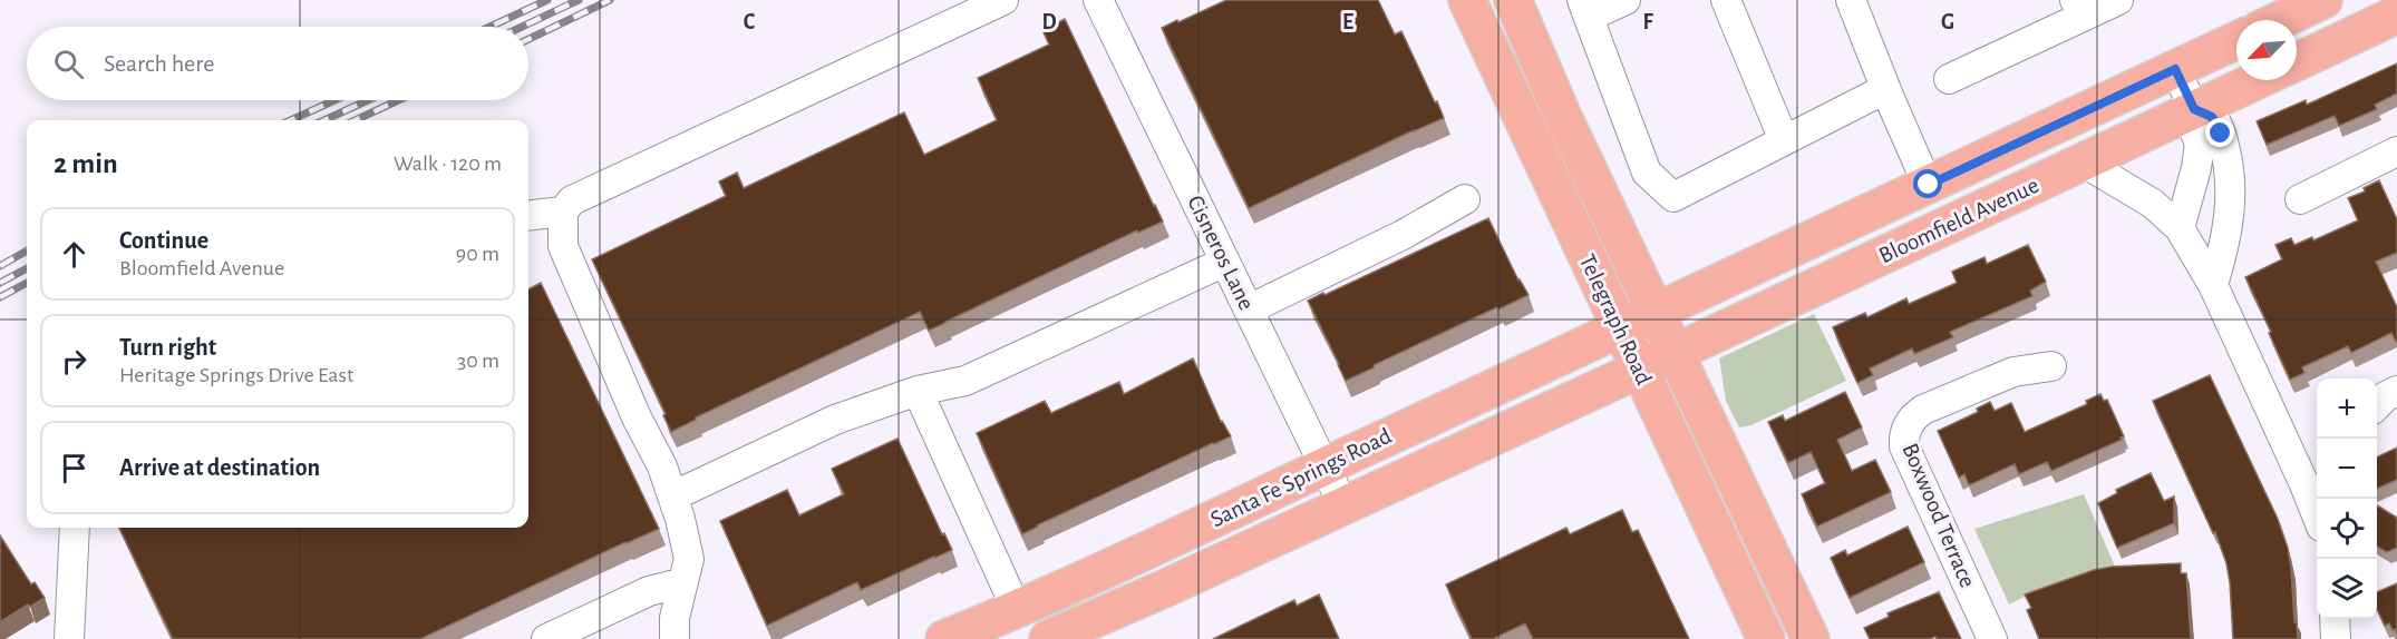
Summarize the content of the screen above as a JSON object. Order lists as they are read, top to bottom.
{
  "streets": {
    "main road": ["Bloomfield Avenue", "Telegraph Road", "Santa Fe Springs Road"],
    "street": ["Cisneros Lane", "Boxwood Terrace"]
  },
  "crossings": [
    ["Bloomfield Avenue", "Telegraph Road"],
    ["Bloomfield Avenue", "Santa Fe Springs Road"],
    ["Cisneros Lane", "Santa Fe Springs Road"],
    ["Telegraph Road", "Santa Fe Springs Road"]
  ],
  "north": "bottom left",
  "page": {
    "search": "Search here",
    "heading": ["2 min", "Walk · 120 m"],
    "list": [
      ["Continue", "Bloomfield Avenue", "90 m"],
      ["Turn right", "Heritage Springs Drive East", "30 m"],
      "Arrive at destination"
    ],
    "map_buttons": ["+", "−"]
  },
  "grid": {
    "columns": [
      "C",
      "D",
      "E",
      "F",
      "G"
    ]
  }
}
